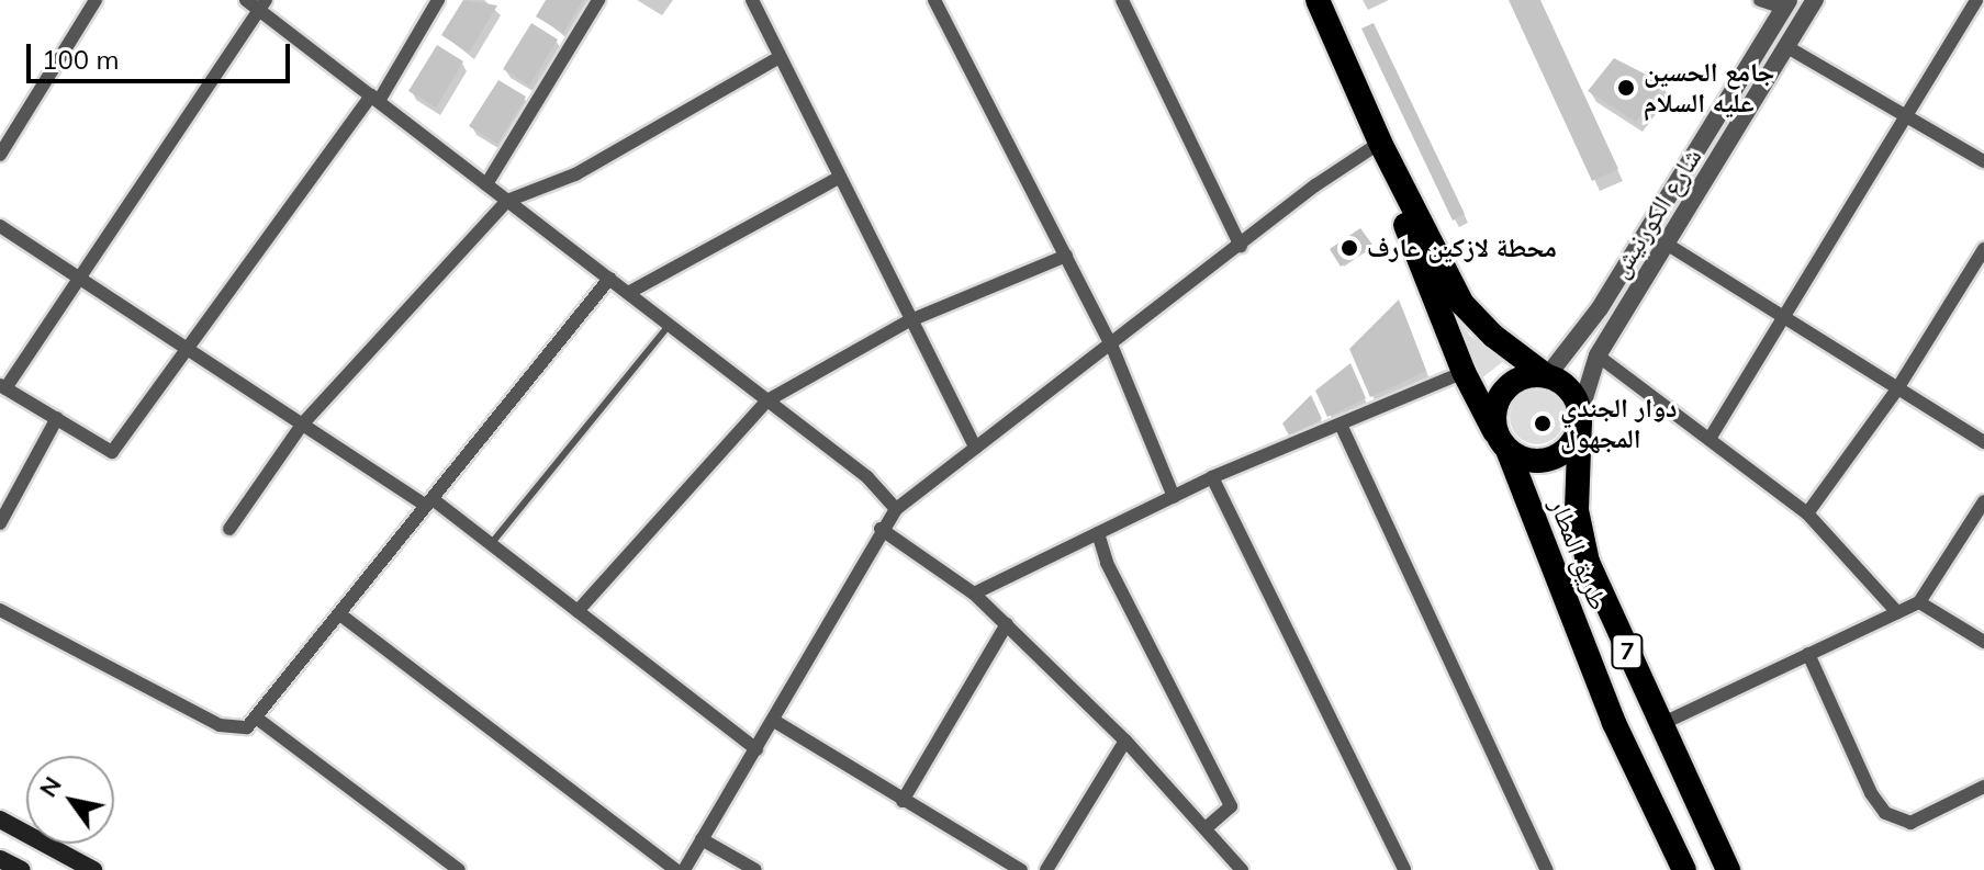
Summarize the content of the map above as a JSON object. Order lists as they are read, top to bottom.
{
  "streets": {
    "highway": ["طريق المطار", "7"],
    "street": ["شارع الكورنيش"]
  },
  "crossings": [
    ["شارع الكورنيش", "طريق المطار"],
    ["شارع الكورنيش", "7"],
    ["طريق المطار", "7"]
  ],
  "places": ["جامع الحسين عليه السلام", "محطة لازكين عارف", "دوار الجندي المجهول"],
  "scale_bar": "100 m",
  "north": "top left"
}
